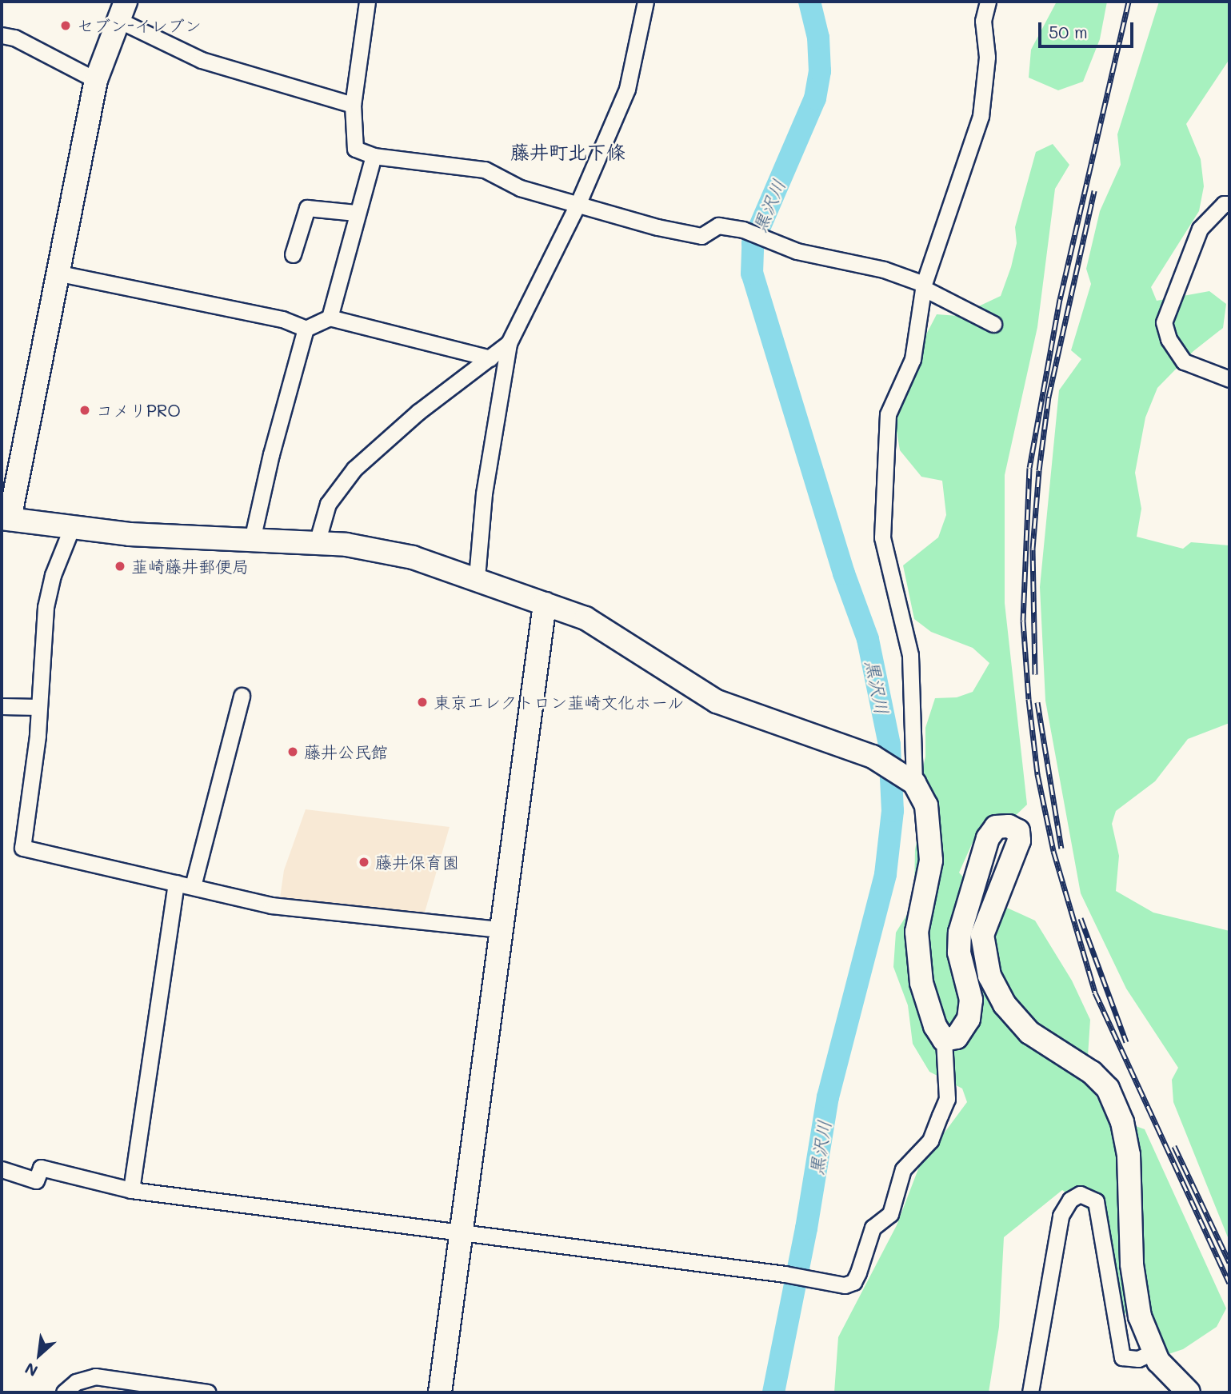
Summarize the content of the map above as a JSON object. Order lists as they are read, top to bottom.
{
  "districts": ["藤井町北下條"],
  "water": ["黒沢川"],
  "places": [
    "セブン-イレブン",
    "コメリPRO",
    "韮崎藤井郵便局",
    "東京エレクトロン韮崎文化ホール",
    "藤井公民館",
    "藤井保育園"
  ],
  "scale_bar": "50 m",
  "north": "bottom left"
}
